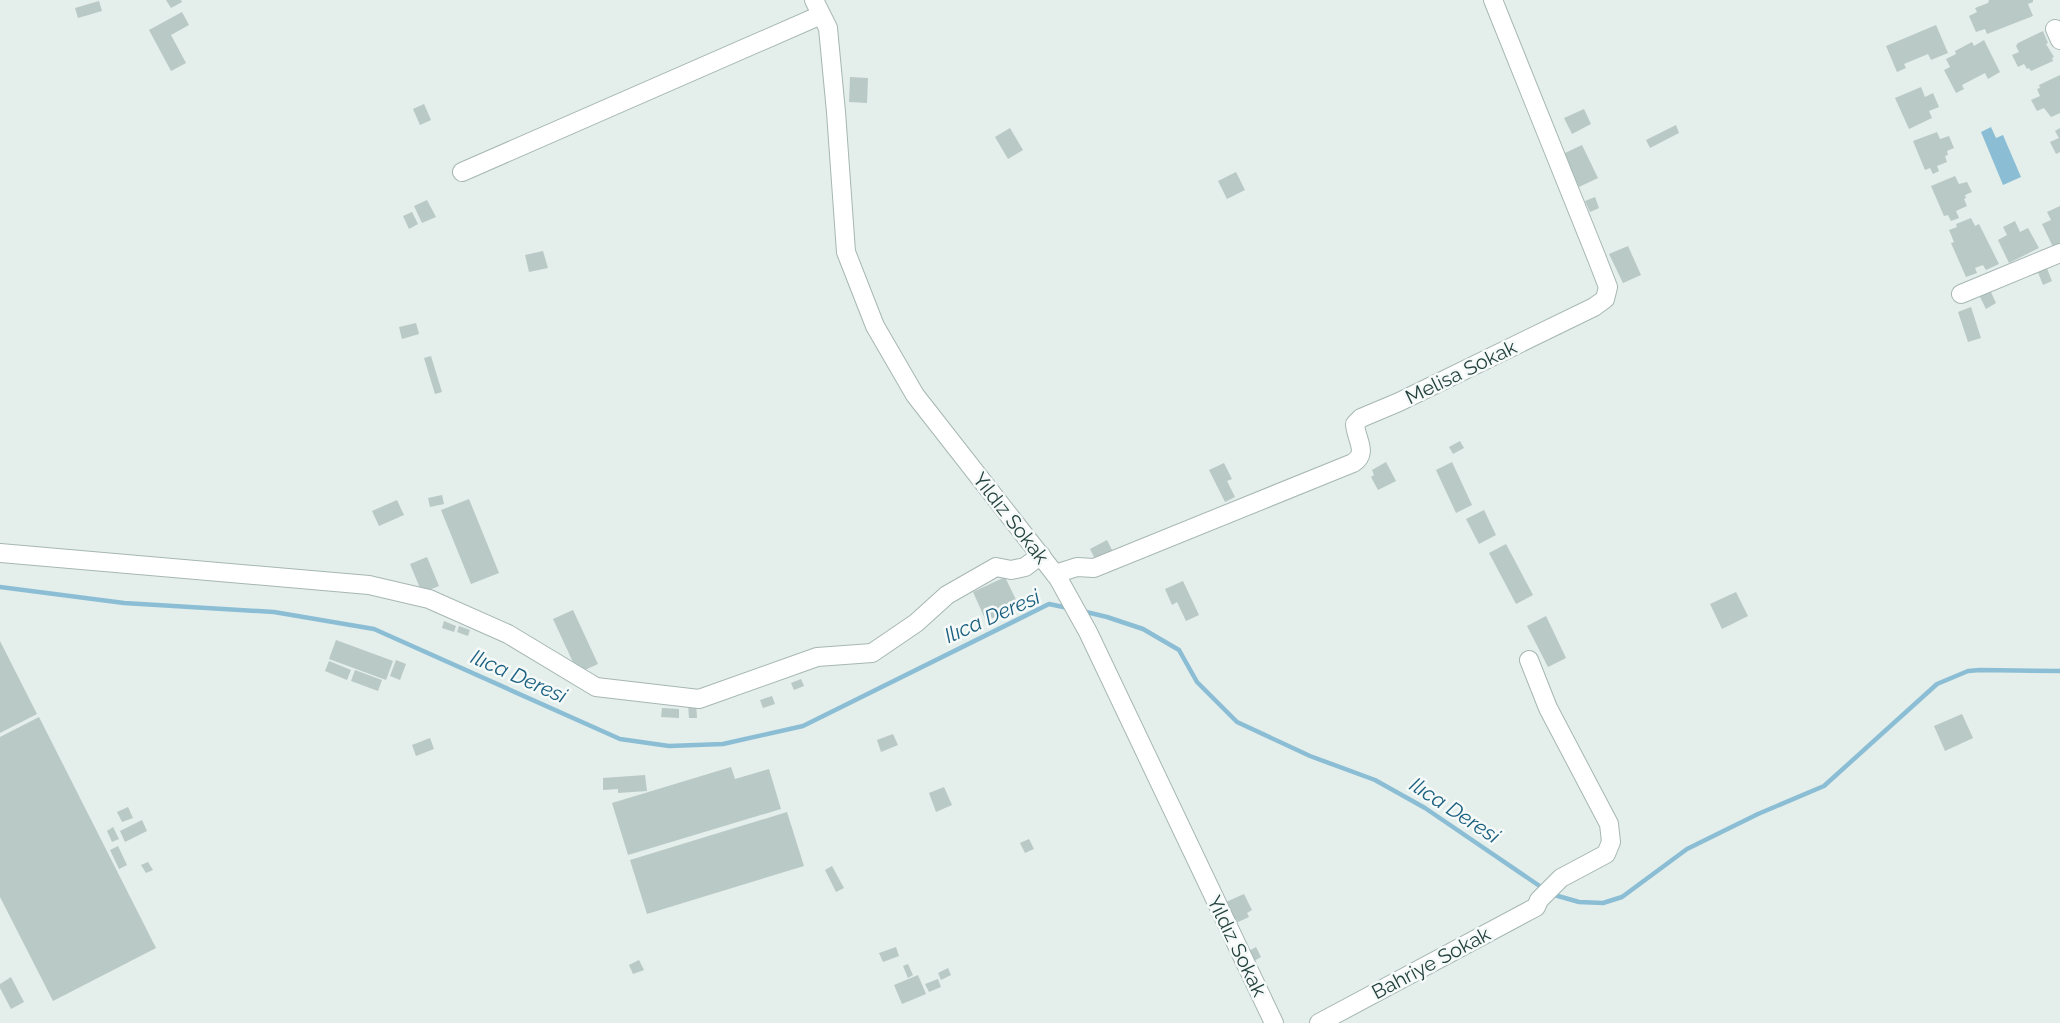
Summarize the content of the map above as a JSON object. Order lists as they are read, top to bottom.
{
  "streets": {
    "street": ["Melisa Sokak", "Yıldız Sokak", "Bahriye Sokak"]
  },
  "crossings": [
    ["Melisa Sokak", "Yıldız Sokak"]
  ],
  "water": ["Ilıca Deresi"]
}
